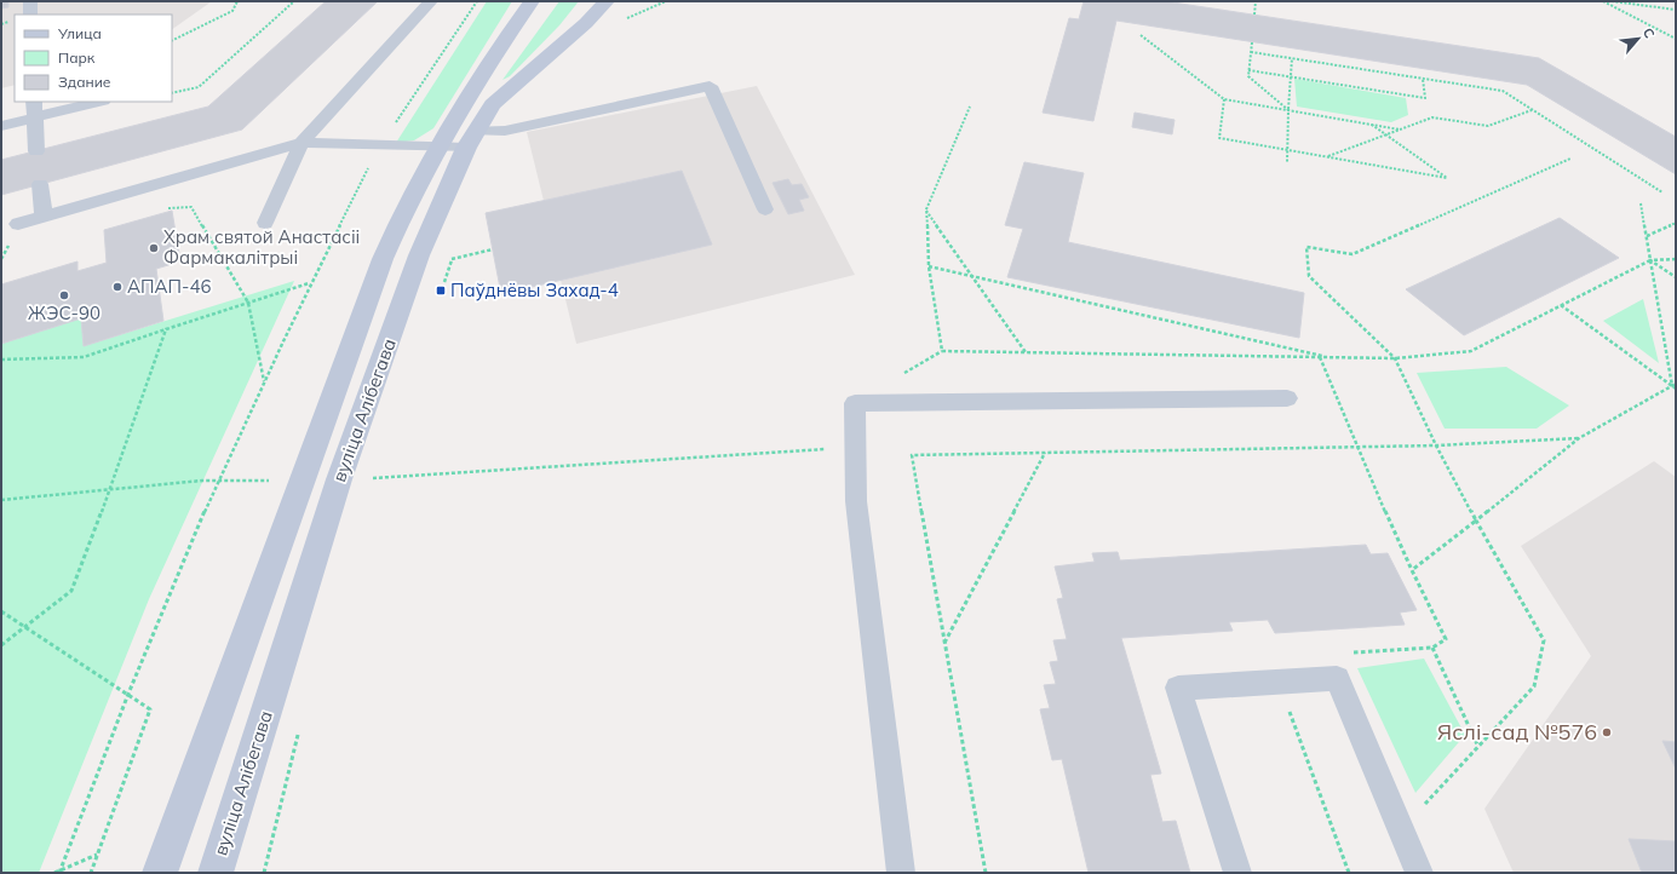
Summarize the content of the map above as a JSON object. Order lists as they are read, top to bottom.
{
  "streets": {
    "main road": ["вуліца Алібегава"]
  },
  "places": {
    "other": [
      "Храм святой Анастасіі Фармакалітрыі",
      "АПАП-46",
      "ЖЭС-90",
      "Яслі-сад №576"
    ],
    "transit": ["Паўднёвы Захад-4"]
  },
  "legend": ["Улица", "Парк", "Здание"],
  "north": "top right"
}
